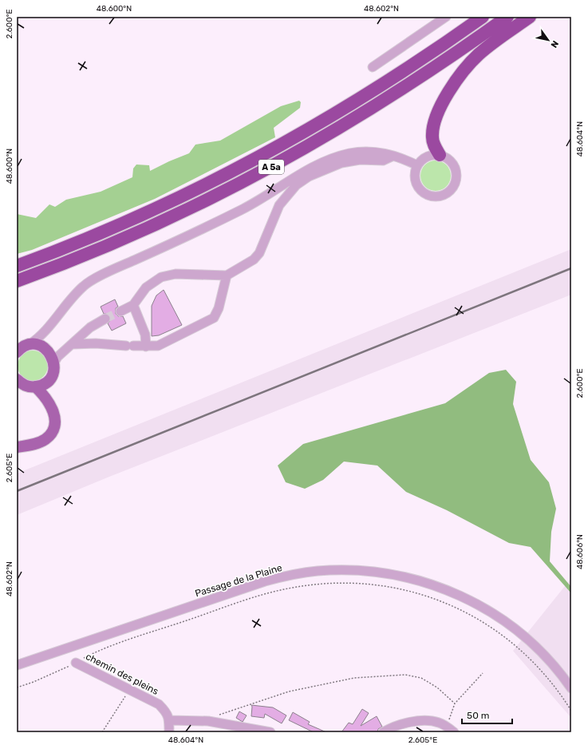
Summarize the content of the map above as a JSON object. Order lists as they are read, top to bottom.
{
  "streets": {
    "highway": ["A 5a"],
    "street": ["Passage de la Plaine", "chemin des pleins"]
  },
  "scale_bar": "50 m",
  "north": "bottom right",
  "coordinates": [
    "48.600°N",
    "48.602°N",
    "2.600°E",
    "48.604°N",
    "2.605°E",
    "48.606°N"
  ]
}
